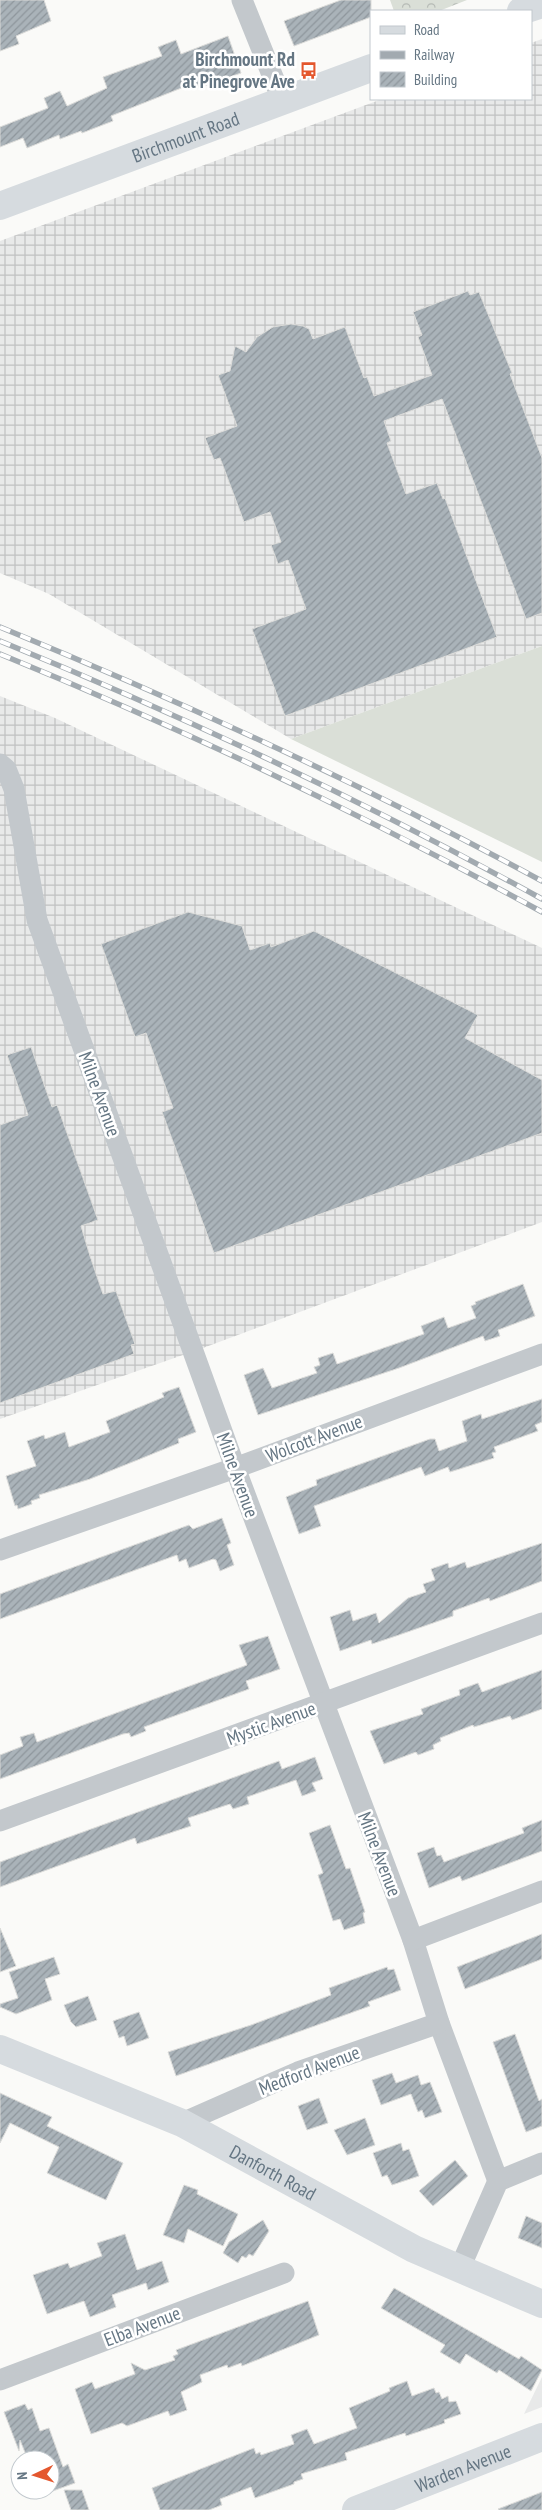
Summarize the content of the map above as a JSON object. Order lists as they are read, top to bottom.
{
  "streets": {
    "main road": ["Birchmount Road", "Danforth Road", "Warden Avenue"],
    "street": [
      "Milne Avenue",
      "Wolcott Avenue",
      "Mystic Avenue",
      "Medford Avenue",
      "Elba Avenue"
    ]
  },
  "crossings": [
    ["Milne Avenue", "Wolcott Avenue"],
    ["Milne Avenue", "Mystic Avenue"],
    ["Milne Avenue", "Medford Avenue"],
    ["Medford Avenue", "Danforth Road"]
  ],
  "places": {
    "bus stop": ["Birchmount Rd at Pinegrove Ave"]
  },
  "legend": ["Road", "Railway", "Building"],
  "north": "left"
}
